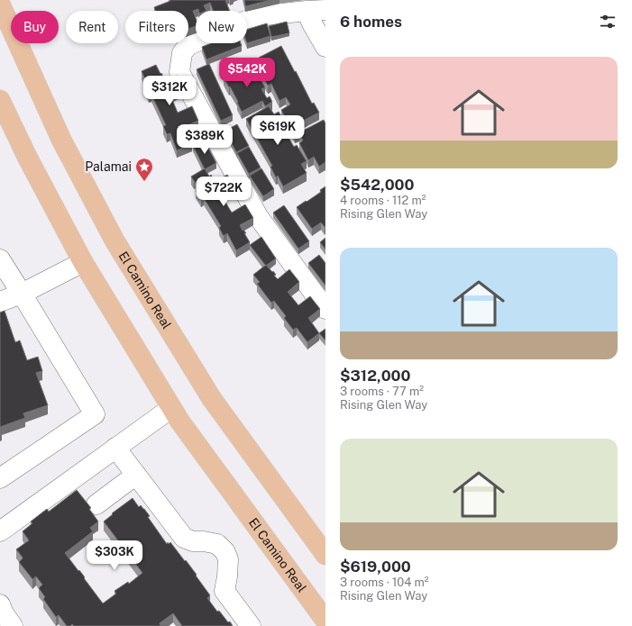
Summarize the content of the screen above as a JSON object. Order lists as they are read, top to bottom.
{
  "streets": {
    "main road": ["El Camino Real"]
  },
  "places": {
    "place": ["Palamai"]
  },
  "page": {
    "heading": "6 homes",
    "chip": [
      "Buy",
      "Rent",
      "Filters",
      "New"
    ],
    "list": [
      {
        "name": "$542,000",
        "note": "4 rooms · 112 m² · Rising Glen Way"
      },
      {
        "name": "$312,000",
        "note": "3 rooms · 77 m² · Rising Glen Way"
      },
      {
        "name": "$619,000",
        "note": "3 rooms · 104 m² · Rising Glen Way"
      }
    ],
    "price": [
      "$542K",
      "$312K",
      "$619K",
      "$389K",
      "$722K",
      "$303K"
    ]
  }
}
